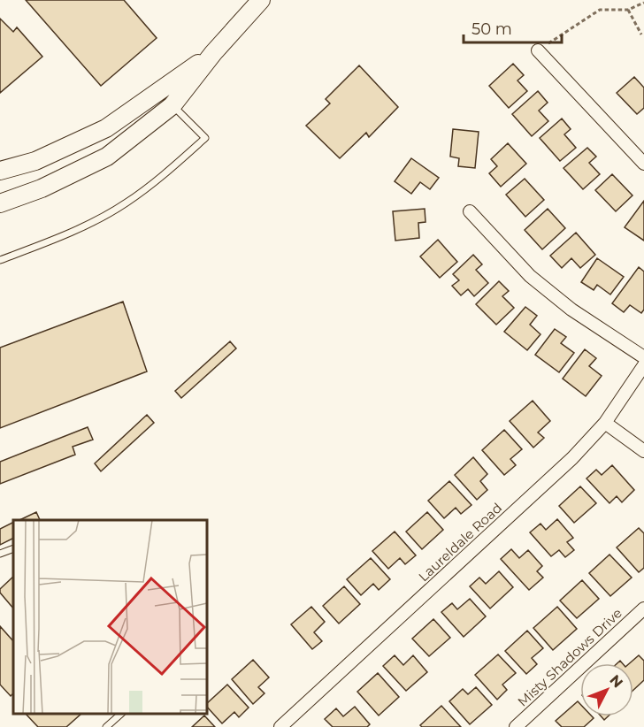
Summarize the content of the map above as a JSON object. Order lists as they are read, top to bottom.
{
  "streets": {
    "street": ["Laureldale Road", "Misty Shadows Drive"]
  },
  "scale_bar": "50 m",
  "north": "top right"
}
